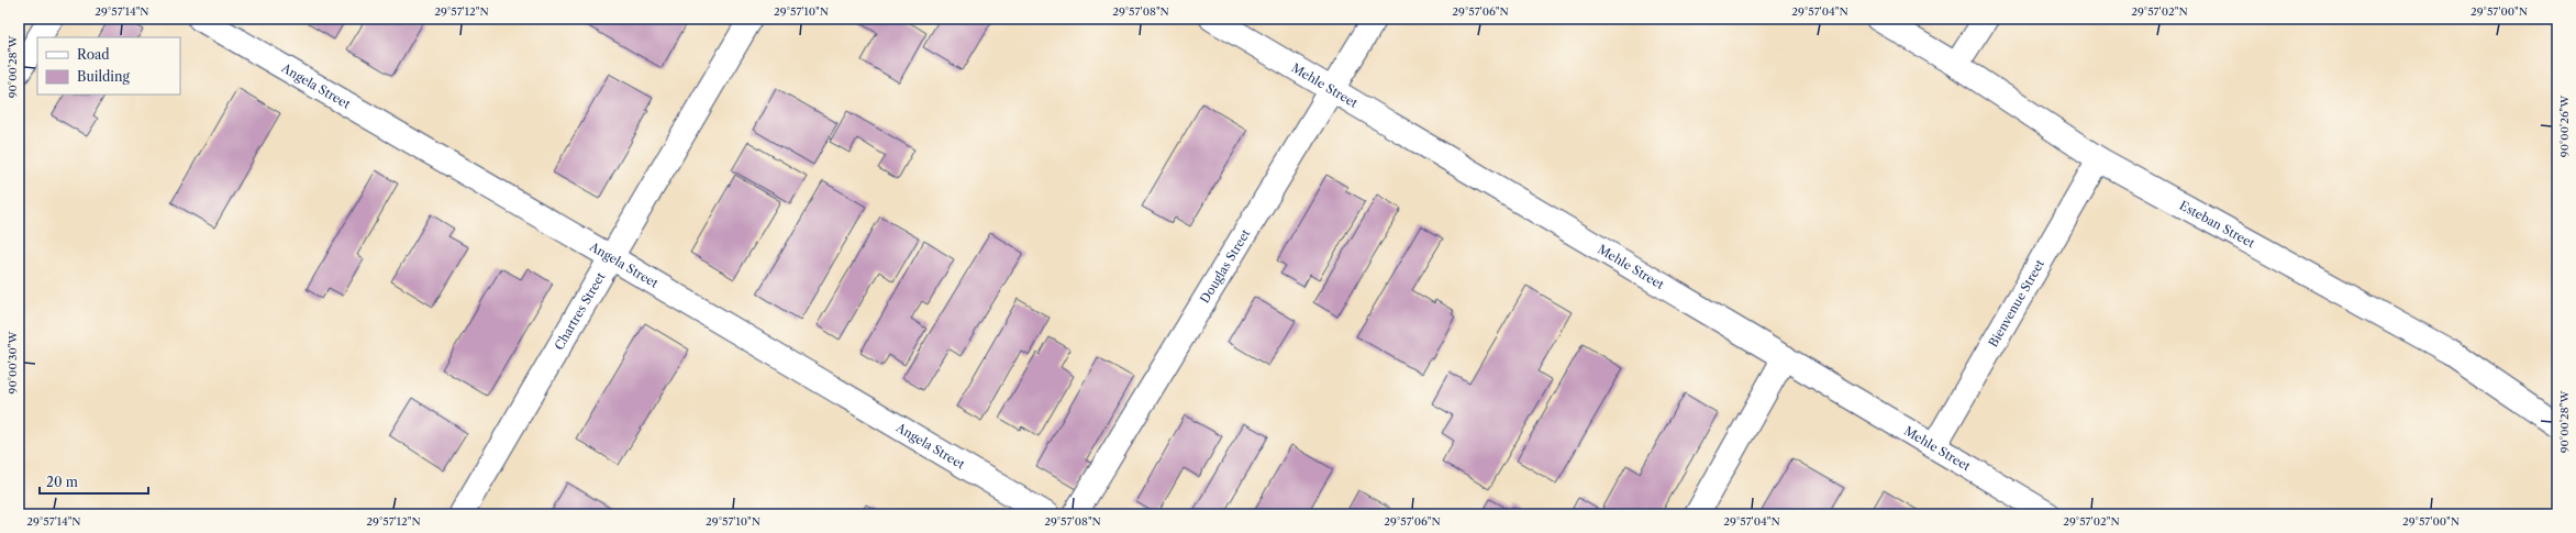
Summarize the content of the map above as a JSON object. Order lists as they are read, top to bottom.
{
  "streets": {
    "street": [
      "Mehle Street",
      "Angela Street",
      "Esteban Street",
      "Douglas Street",
      "Bienvenue Street",
      "Chartres Street"
    ]
  },
  "crossings": [
    ["Mehle Street", "Douglas Street"],
    ["Mehle Street", "Bienvenue Street"],
    ["Angela Street", "Chartres Street"],
    ["Esteban Street", "Bienvenue Street"]
  ],
  "legend": ["Road", "Building"],
  "scale_bar": "20 m",
  "coordinates": [
    "29°57'14\"N",
    "29°57'12\"N",
    "29°57'10\"N",
    "29°57'08\"N",
    "29°57'06\"N",
    "29°57'04\"N",
    "29°57'02\"N",
    "29°57'00\"N",
    "90°00'28\"W",
    "90°00'26\"W",
    "90°00'30\"W"
  ]
}
